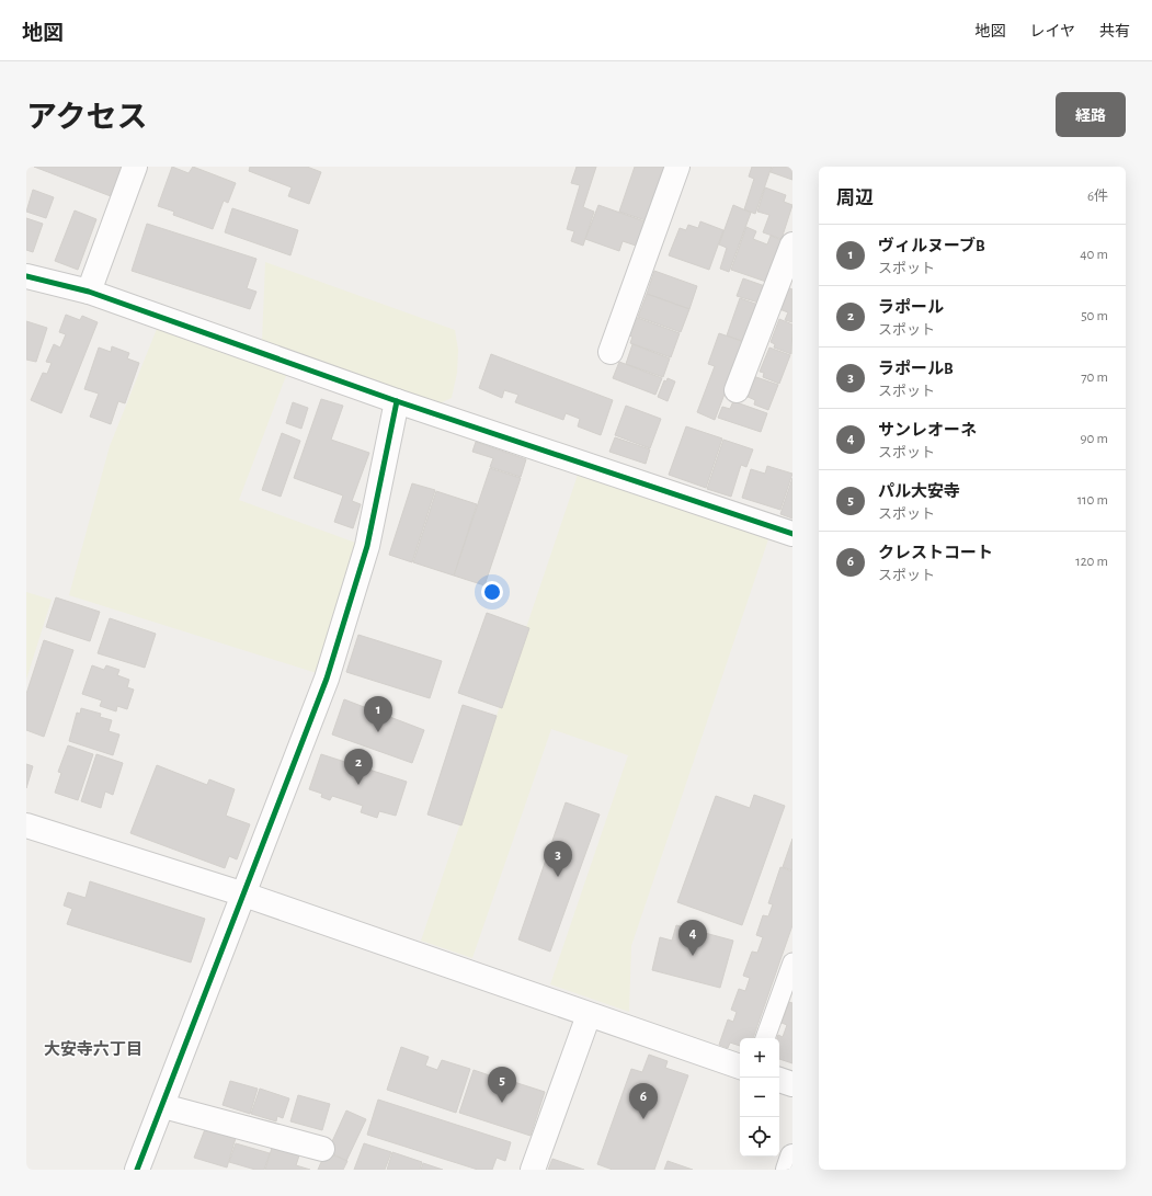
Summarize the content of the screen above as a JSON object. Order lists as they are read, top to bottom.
{
  "districts": ["大安寺六丁目"],
  "page": {
    "header": "地図",
    "nav": ["地図", "レイヤ", "共有"],
    "title": "アクセス",
    "buttons": "経路",
    "heading": ["周辺", "6件"],
    "list": [
      {
        "mark": "1",
        "name": "ヴィルヌーブB",
        "note": "スポット",
        "value": "40 m"
      },
      {
        "mark": "2",
        "name": "ラポール",
        "note": "スポット",
        "value": "50 m"
      },
      {
        "mark": "3",
        "name": "ラポールB",
        "note": "スポット",
        "value": "70 m"
      },
      {
        "mark": "4",
        "name": "サンレオーネ",
        "note": "スポット",
        "value": "90 m"
      },
      {
        "mark": "5",
        "name": "パル大安寺",
        "note": "スポット",
        "value": "110 m"
      },
      {
        "mark": "6",
        "name": "クレストコート",
        "note": "スポット",
        "value": "120 m"
      }
    ],
    "pins": [
      "1",
      "2",
      "3",
      "4",
      "5",
      "6"
    ],
    "map_buttons": ["+", "−"]
  }
}
